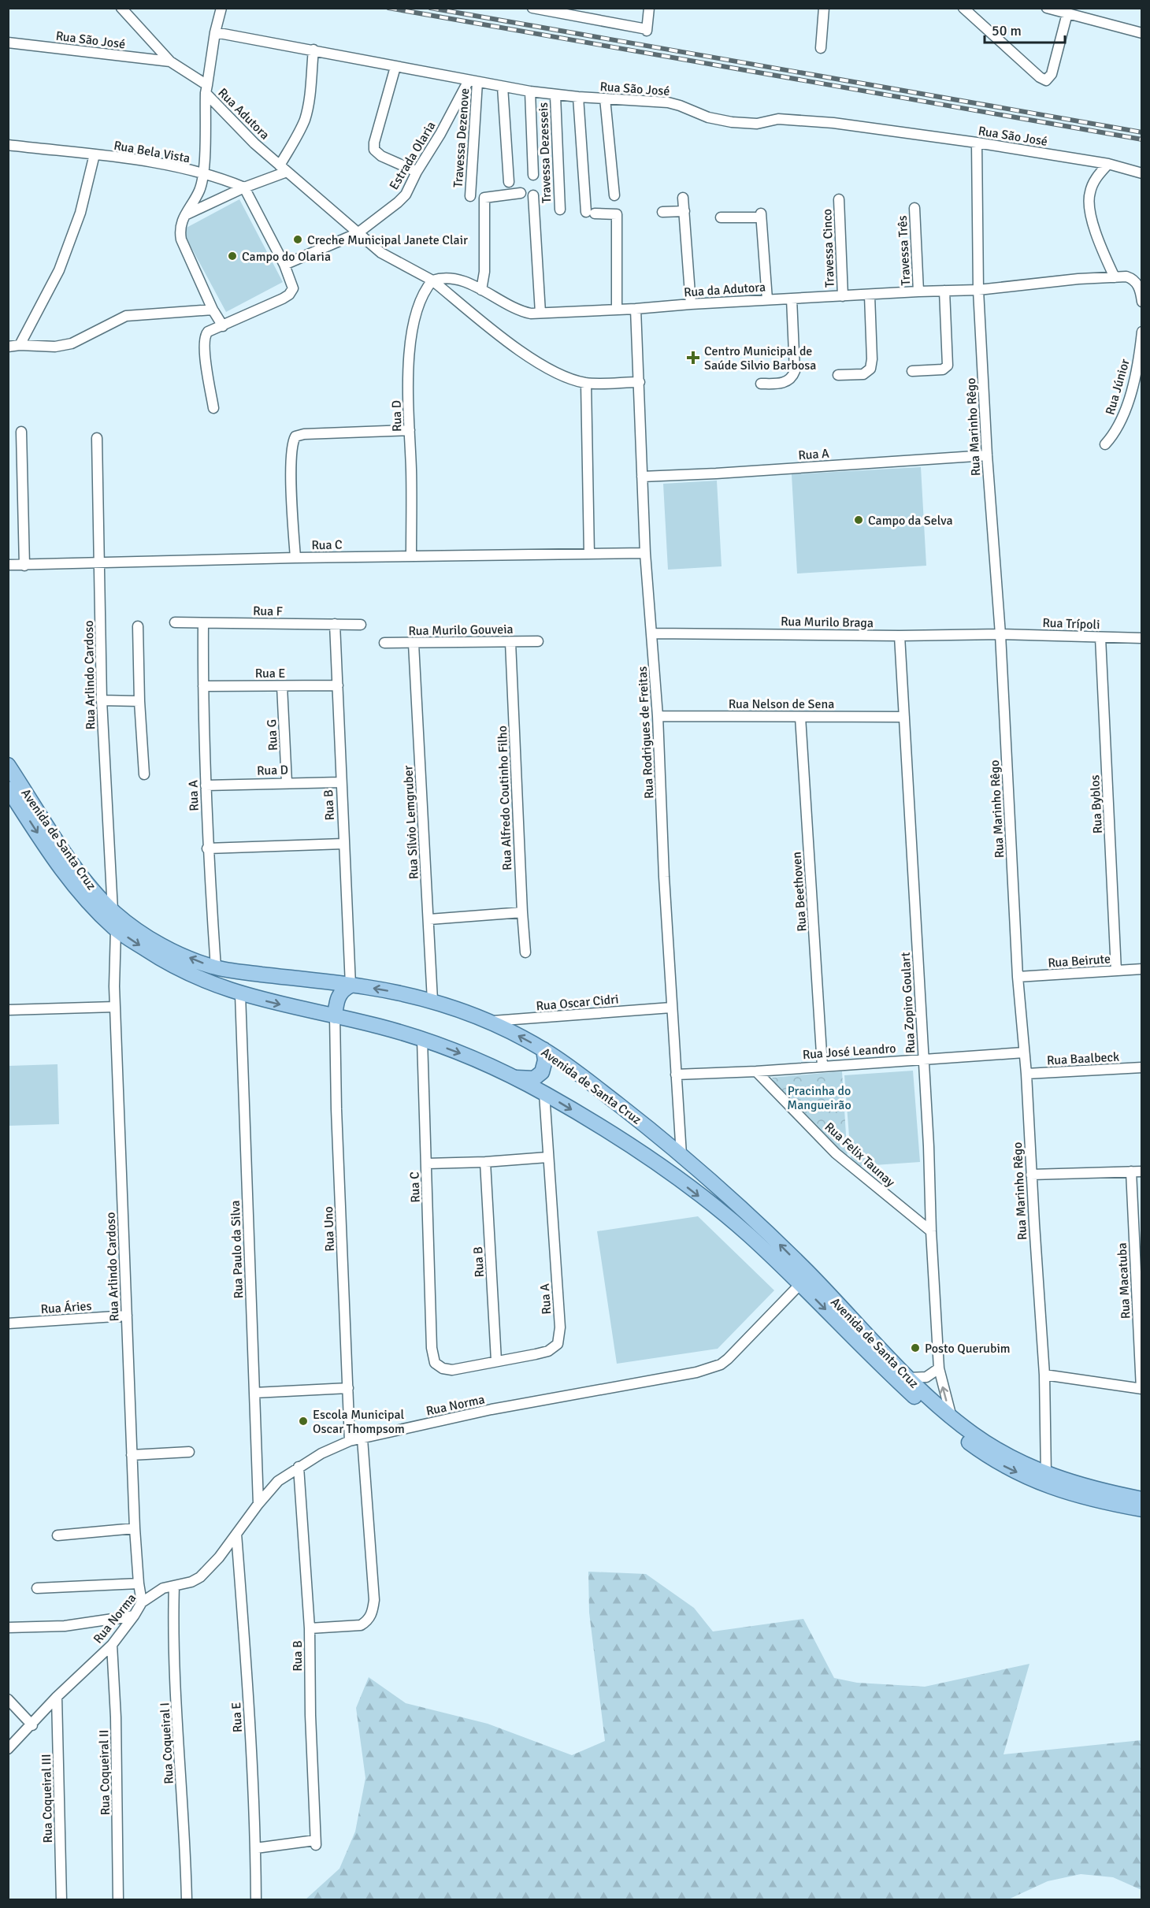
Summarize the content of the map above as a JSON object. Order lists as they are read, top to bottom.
{
  "streets": {
    "main road": ["Avenida de Santa Cruz"],
    "street": [
      "Rua São José",
      "Rua Adutora",
      "Travessa Dezenove",
      "Rua Bela Vista",
      "Travessa Dezesseis",
      "Estrada Olaria",
      "Travessa Cinco",
      "Travessa Três",
      "Rua da Adutora",
      "Rua Júnior",
      "Rua D",
      "Rua Marinho Rêgo",
      "Rua A",
      "Rua C",
      "Rua F",
      "Rua Murilo Braga",
      "Rua Trípoli",
      "Rua Murilo Gouveia",
      "Rua E",
      "Rua Arlindo Cardoso",
      "Rua Nelson de Sena",
      "Rua Rodrigues de Freitas",
      "Rua G",
      "Rua Alfredo Coutinho Filho",
      "Rua Byblos",
      "Rua B",
      "Rua Sílvio Lemgruber",
      "Rua Beethoven",
      "Rua Beirute",
      "Rua Oscar Cidri",
      "Rua Zopiro Goulart",
      "Rua José Leandro",
      "Rua Baalbeck",
      "Rua Felix Taunay",
      "Rua Uno",
      "Rua Paulo da Silva",
      "Rua Macatuba",
      "Rua Áries",
      "Rua Norma",
      "Rua Coqueiral I",
      "Rua Coqueiral II",
      "Rua Coqueiral III"
    ]
  },
  "crossings": [
    ["Rua São José", "Rua Adutora"],
    ["Rua São José", "Travessa Dezenove"],
    ["Rua São José", "Travessa Dezesseis"],
    ["Rua São José", "Estrada Olaria"],
    ["Rua São José", "Rua Marinho Rêgo"],
    ["Rua Adutora", "Estrada Olaria"],
    ["Travessa Dezenove", "Estrada Olaria"],
    ["Travessa Cinco", "Rua da Adutora"],
    ["Travessa Três", "Rua da Adutora"],
    ["Rua da Adutora", "Rua D"],
    ["Rua da Adutora", "Rua Marinho Rêgo"],
    ["Rua da Adutora", "Rua Rodrigues de Freitas"],
    ["Rua D", "Rua A"],
    ["Rua D", "Rua C"],
    ["Rua D", "Rua G"],
    ["Rua D", "Rua B"],
    ["Rua Marinho Rêgo", "Rua A"],
    ["Rua Marinho Rêgo", "Rua Murilo Braga"],
    ["Rua Marinho Rêgo", "Rua Trípoli"],
    ["Rua Marinho Rêgo", "Avenida de Santa Cruz"],
    ["Rua Marinho Rêgo", "Rua Beirute"],
    ["Rua Marinho Rêgo", "Rua José Leandro"],
    ["Rua Marinho Rêgo", "Rua Baalbeck"],
    ["Rua A", "Rua C"],
    ["Rua A", "Rua F"],
    ["Rua A", "Rua E"],
    ["Rua A", "Rua Rodrigues de Freitas"],
    ["Rua A", "Rua B"],
    ["Rua A", "Avenida de Santa Cruz"],
    ["Rua C", "Rua Arlindo Cardoso"],
    ["Rua C", "Rua Rodrigues de Freitas"],
    ["Rua C", "Avenida de Santa Cruz"],
    ["Rua F", "Rua B"],
    ["Rua Murilo Braga", "Rua Trípoli"],
    ["Rua Murilo Braga", "Rua Rodrigues de Freitas"],
    ["Rua Murilo Braga", "Rua Zopiro Goulart"],
    ["Rua Trípoli", "Rua Byblos"],
    ["Rua Murilo Gouveia", "Rua Alfredo Coutinho Filho"],
    ["Rua Murilo Gouveia", "Rua Sílvio Lemgruber"],
    ["Rua E", "Rua G"],
    ["Rua E", "Rua B"],
    ["Rua E", "Rua Norma"],
    ["Rua Arlindo Cardoso", "Avenida de Santa Cruz"],
    ["Rua Arlindo Cardoso", "Rua Áries"],
    ["Rua Arlindo Cardoso", "Rua Norma"],
    ["Rua Nelson de Sena", "Rua Rodrigues de Freitas"],
    ["Rua Nelson de Sena", "Rua Beethoven"],
    ["Rua Nelson de Sena", "Rua Zopiro Goulart"],
    ["Rua Rodrigues de Freitas", "Avenida de Santa Cruz"],
    ["Rua Rodrigues de Freitas", "Rua Oscar Cidri"],
    ["Rua Rodrigues de Freitas", "Rua José Leandro"],
    ["Rua Byblos", "Rua Beirute"],
    ["Rua B", "Avenida de Santa Cruz"],
    ["Rua B", "Rua Norma"],
    ["Rua Sílvio Lemgruber", "Avenida de Santa Cruz"],
    ["Avenida de Santa Cruz", "Rua Oscar Cidri"],
    ["Avenida de Santa Cruz", "Rua Zopiro Goulart"],
    ["Avenida de Santa Cruz", "Rua Uno"],
    ["Avenida de Santa Cruz", "Rua Paulo da Silva"],
    ["Avenida de Santa Cruz", "Rua Norma"],
    ["Rua Beethoven", "Rua José Leandro"],
    ["Rua Zopiro Goulart", "Rua José Leandro"],
    ["Rua Zopiro Goulart", "Rua Felix Taunay"],
    ["Rua José Leandro", "Rua Felix Taunay"],
    ["Rua Uno", "Rua Norma"],
    ["Rua Paulo da Silva", "Rua Norma"],
    ["Rua Norma", "Rua Coqueiral I"],
    ["Rua Norma", "Rua Coqueiral II"],
    ["Rua Norma", "Rua Coqueiral III"]
  ],
  "parks": ["Pracinha do Mangueirão"],
  "places": {
    "other": [
      "Creche Municipal Janete Clair",
      "Campo do Olaria",
      "Campo da Selva",
      "Posto Querubim",
      "Escola Municipal Oscar Thompsom"
    ],
    "health": ["Centro Municipal de Saúde Silvio Barbosa"]
  },
  "scale_bar": "50 m"
}
